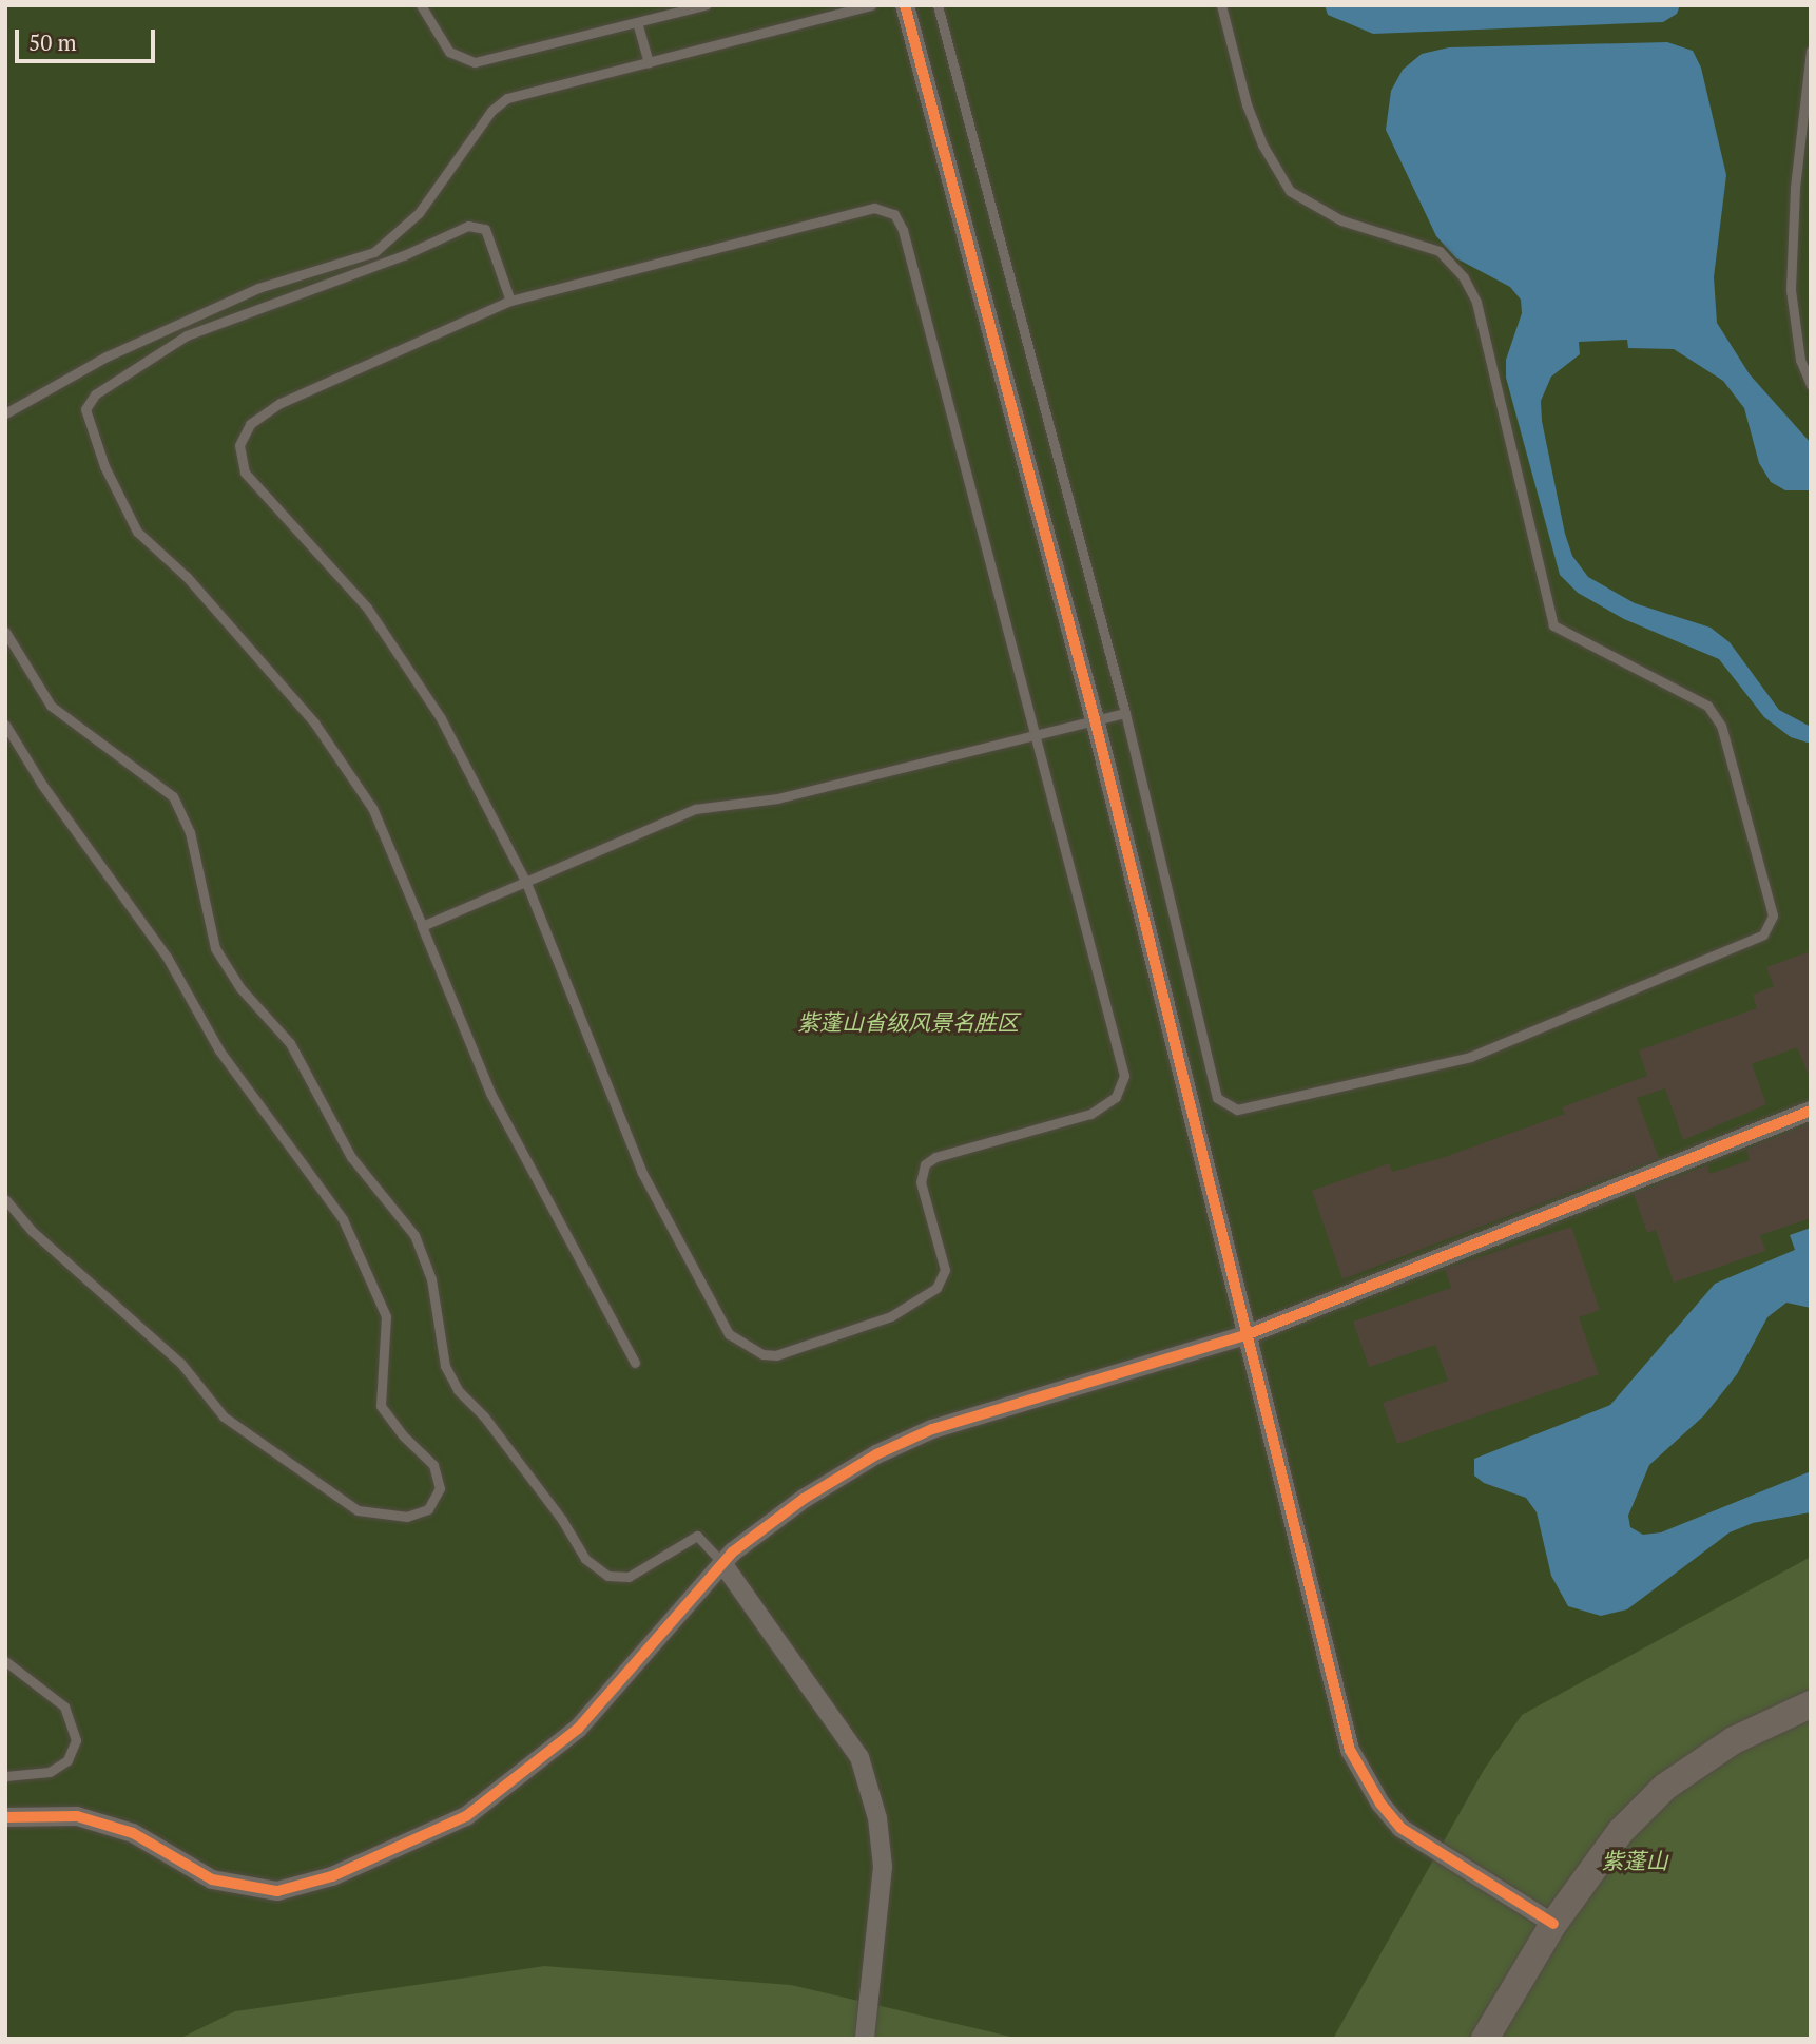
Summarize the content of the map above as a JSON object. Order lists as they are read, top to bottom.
{
  "parks": ["紫蓬山省级风景名胜区", "紫蓬山"],
  "scale_bar": "50 m"
}
